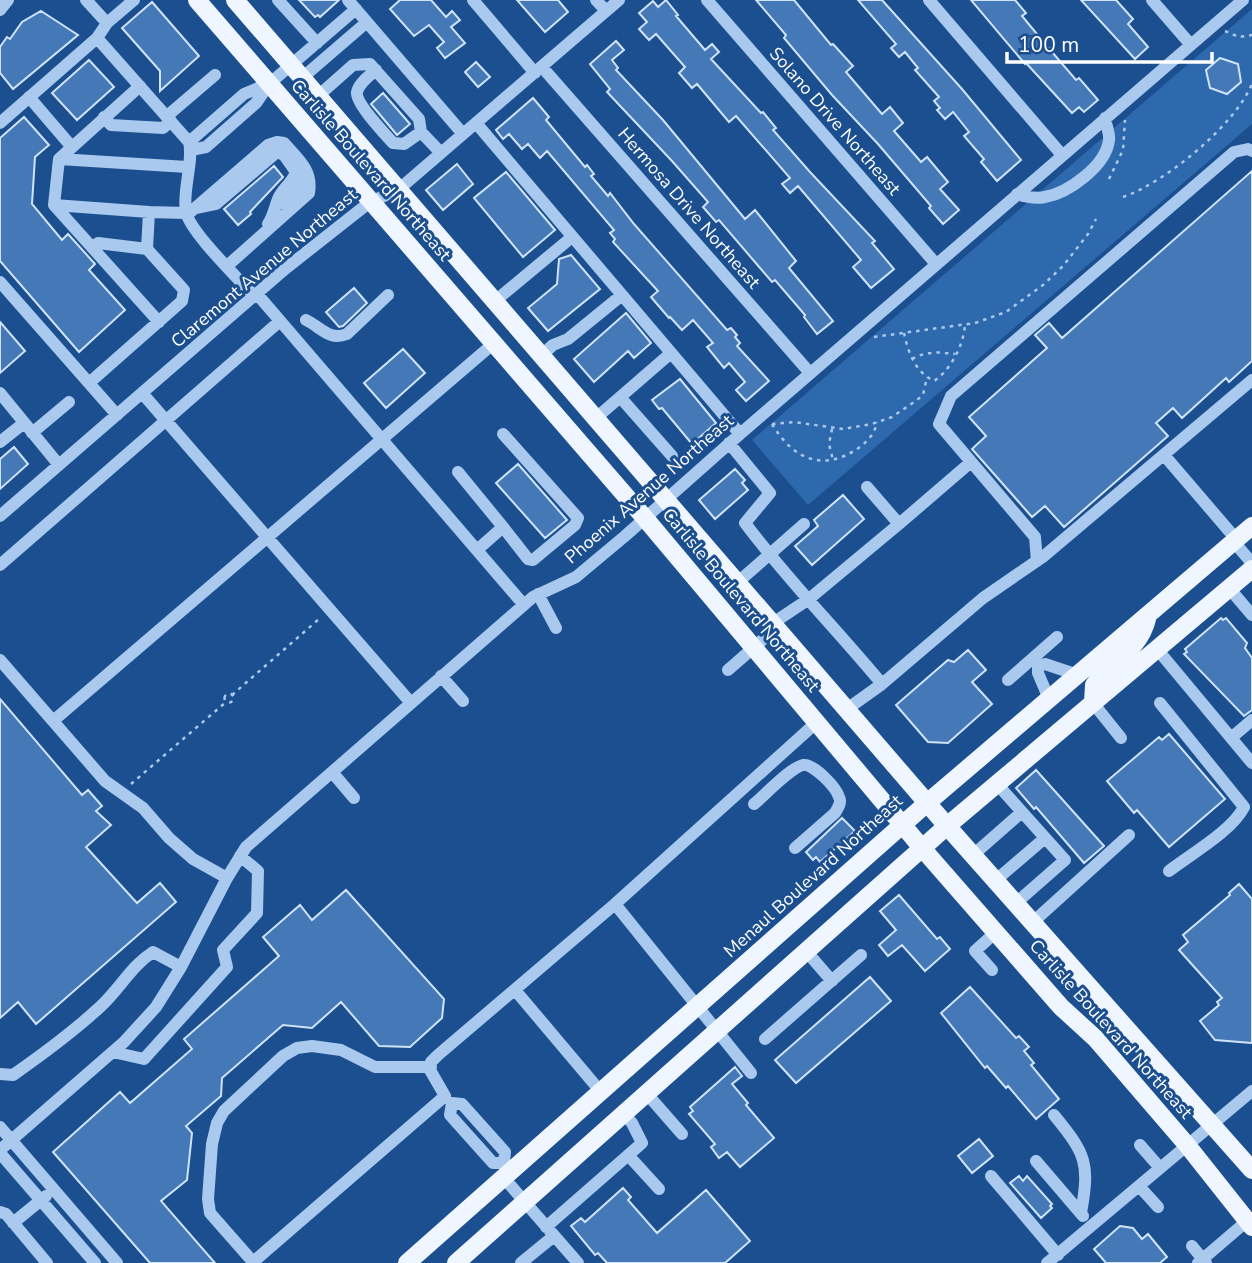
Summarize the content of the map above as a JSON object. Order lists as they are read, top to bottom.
{
  "streets": {
    "main road": ["Carlisle Boulevard Northeast", "Menaul Boulevard Northeast"],
    "street": [
      "Solano Drive Northeast",
      "Hermosa Drive Northeast",
      "Claremont Avenue Northeast",
      "Phoenix Avenue Northeast"
    ]
  },
  "crossings": [
    ["Solano Drive Northeast", "Phoenix Avenue Northeast"],
    ["Carlisle Boulevard Northeast", "Claremont Avenue Northeast"],
    ["Carlisle Boulevard Northeast", "Phoenix Avenue Northeast"],
    ["Carlisle Boulevard Northeast", "Menaul Boulevard Northeast"],
    ["Hermosa Drive Northeast", "Claremont Avenue Northeast"],
    ["Hermosa Drive Northeast", "Phoenix Avenue Northeast"]
  ],
  "scale_bar": "100 m"
}
